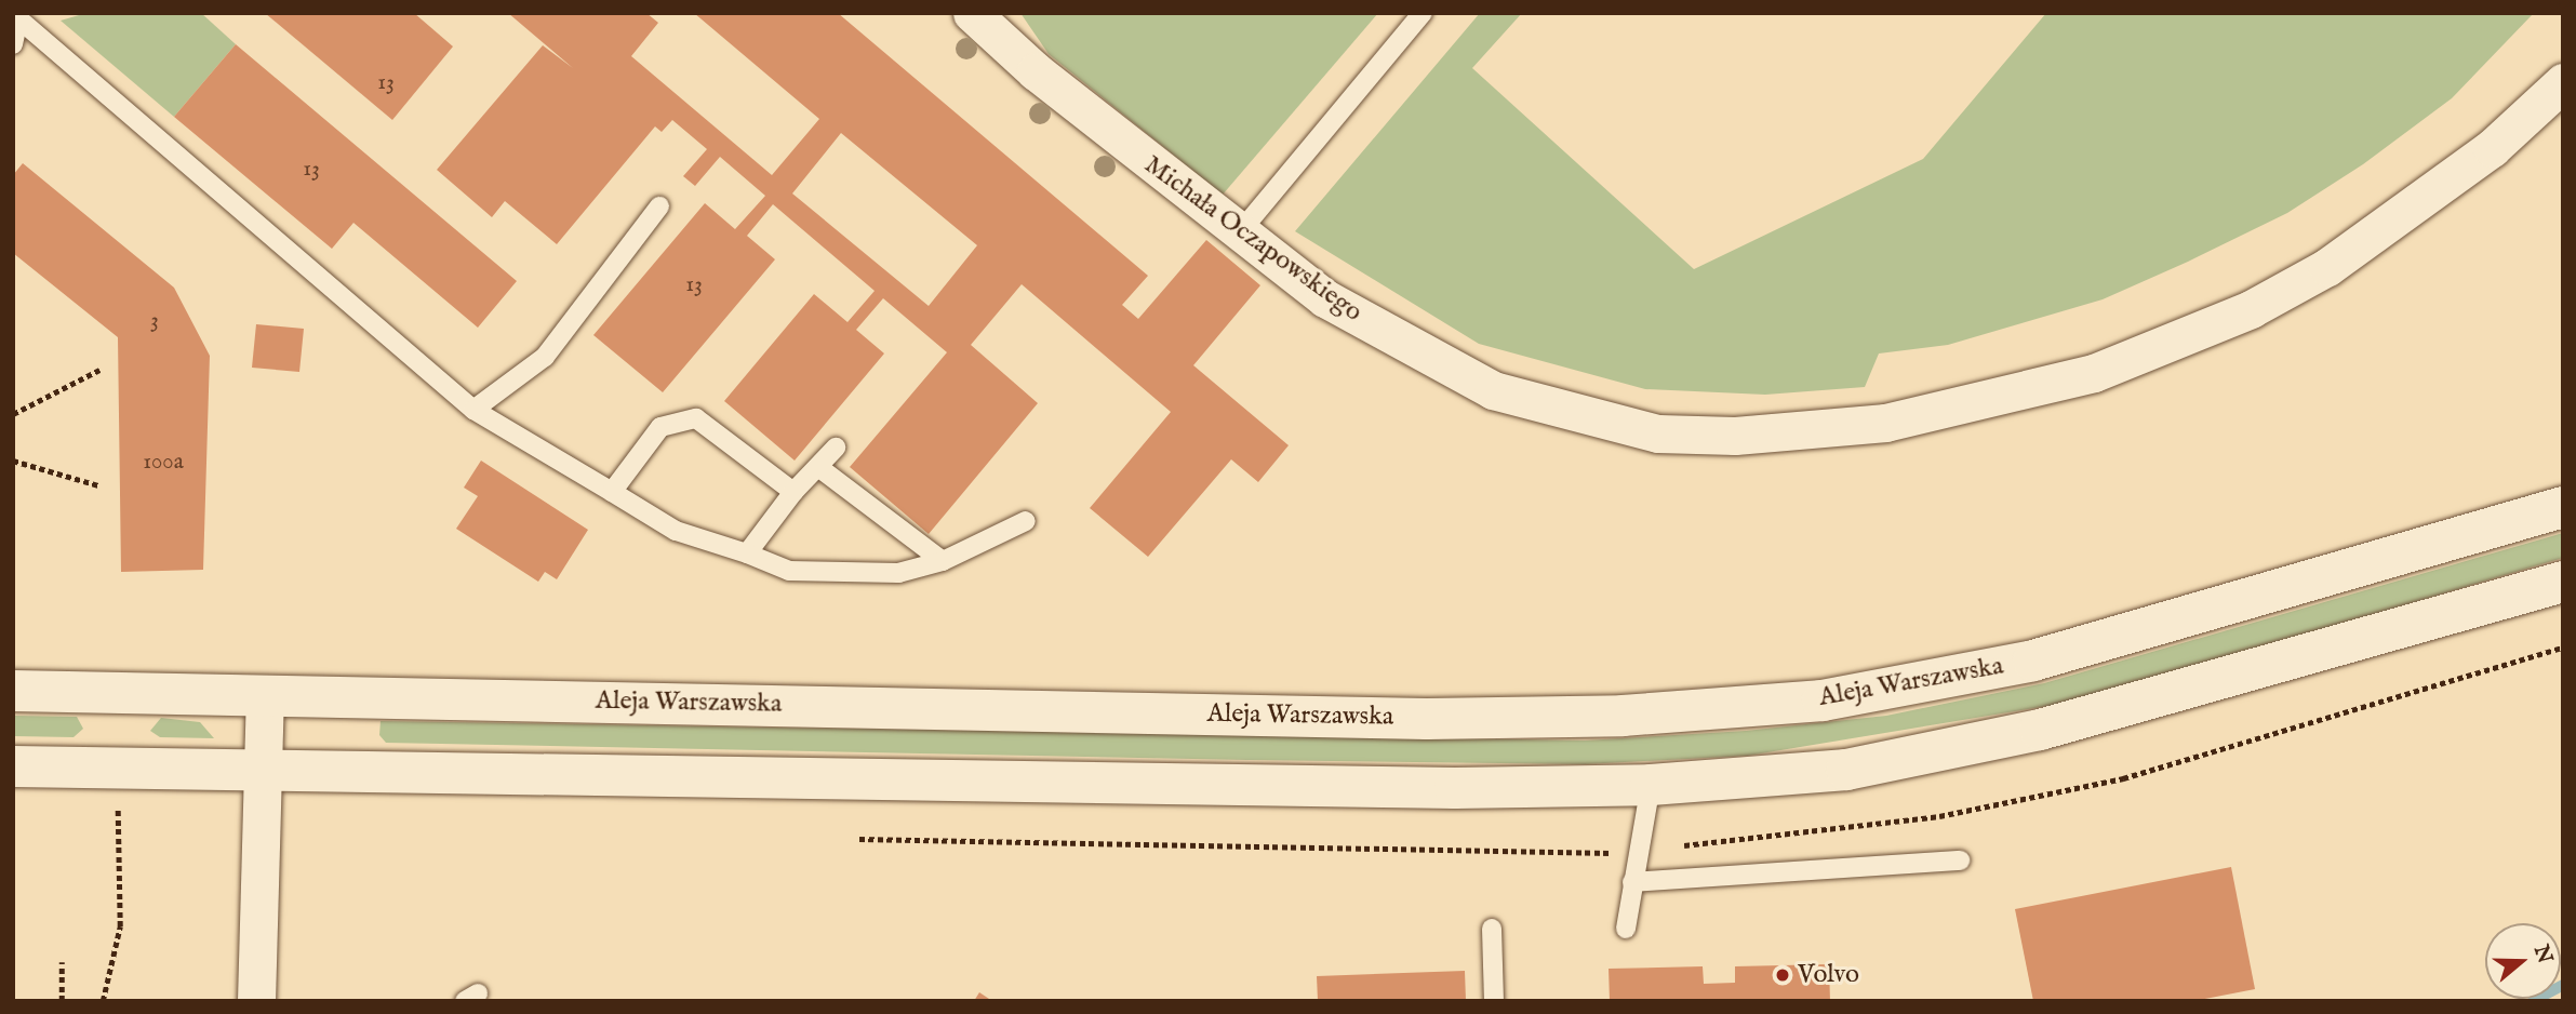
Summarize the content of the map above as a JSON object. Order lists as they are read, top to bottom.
{
  "streets": {
    "main road": ["Aleja Warszawska"],
    "street": ["Michała Oczapowskiego"]
  },
  "places": ["Volvo"],
  "house_numbers": [
    "13",
    "13",
    "13",
    "3",
    "100a"
  ],
  "north": "right"
}
